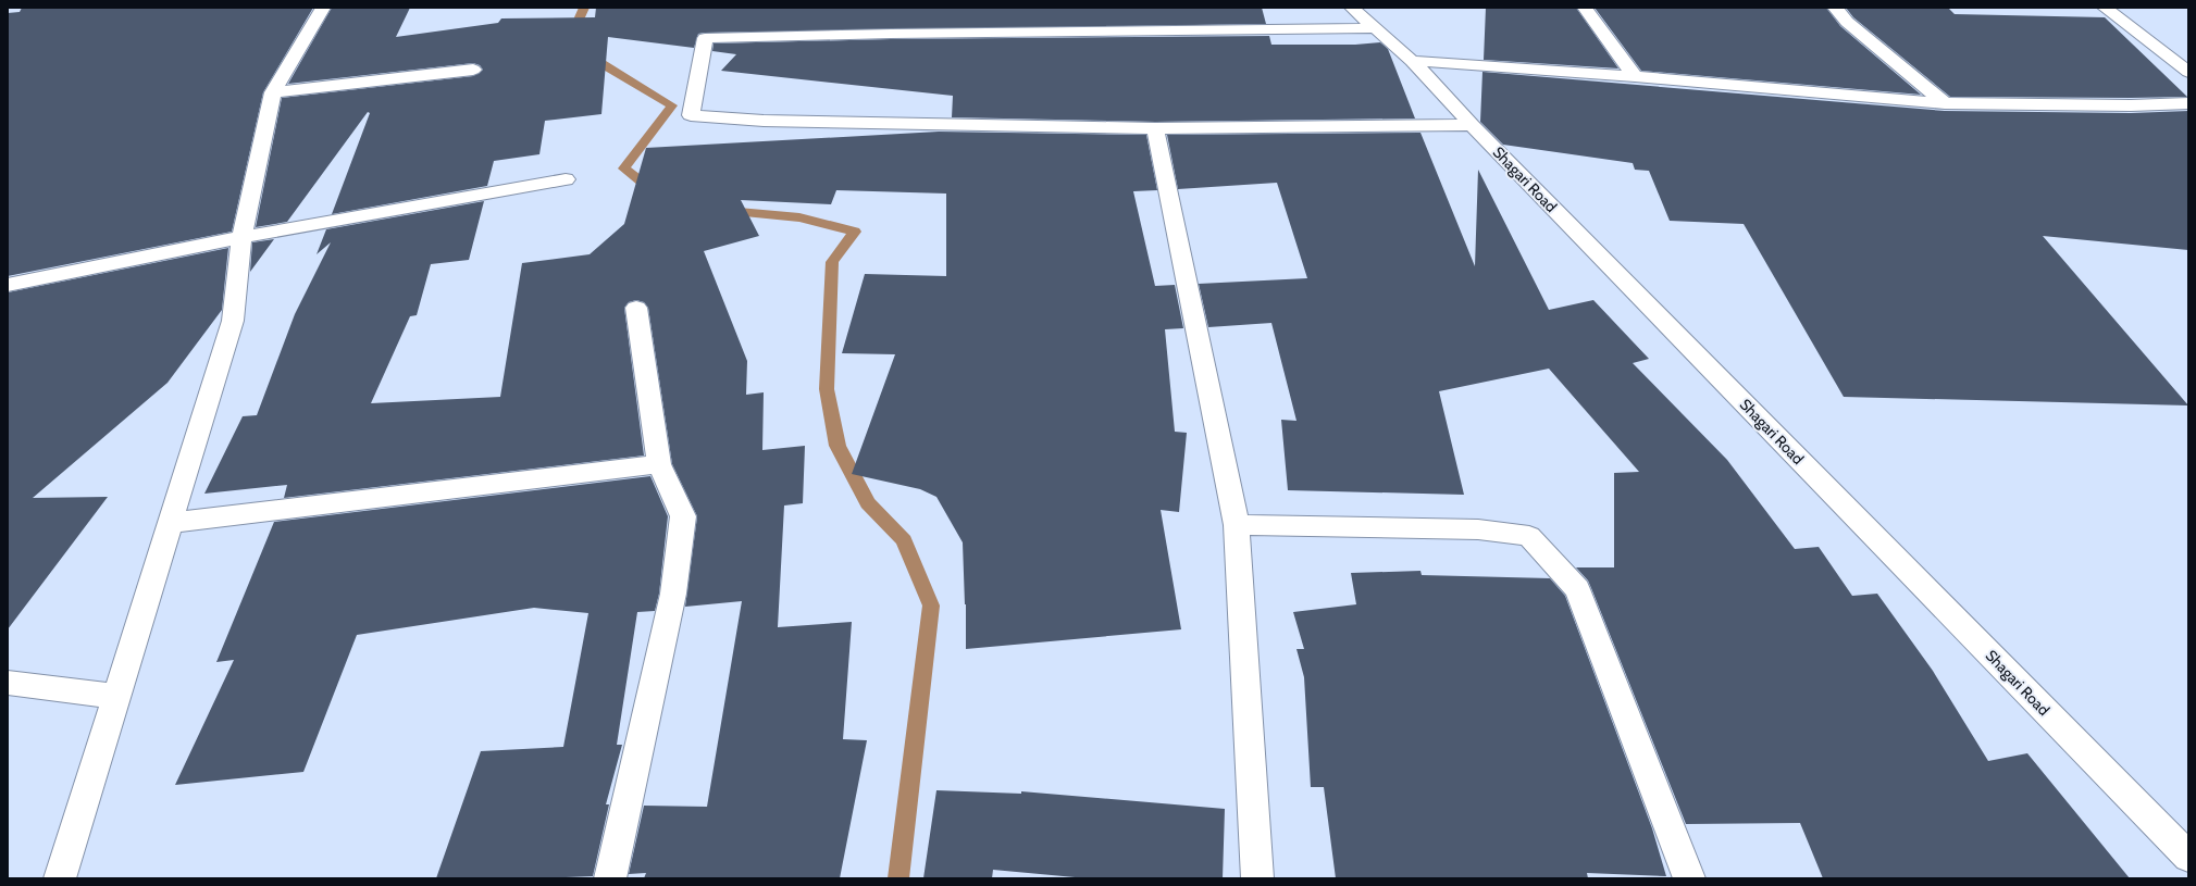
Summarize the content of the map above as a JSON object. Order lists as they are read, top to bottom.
{
  "streets": {
    "street": ["Shagari Road"]
  }
}
